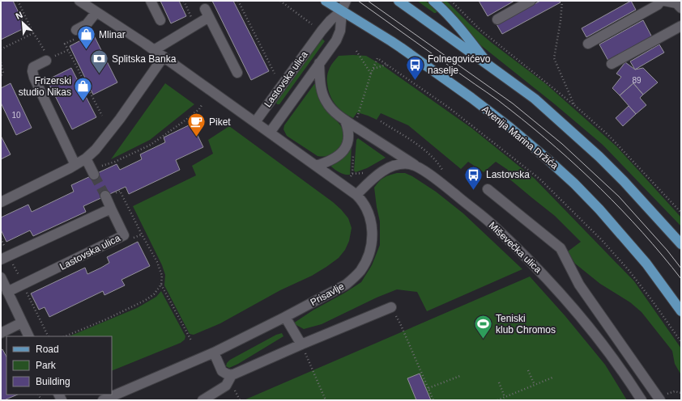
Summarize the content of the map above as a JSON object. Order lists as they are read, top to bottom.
{
  "streets": {
    "main road": ["Avenija Marina Držića"],
    "street": ["Lastovska ulica", "Miševečka ulica", "Prisavlje"]
  },
  "crossings": [
    ["Lastovska ulica", "Avenija Marina Držića"],
    ["Lastovska ulica", "Prisavlje"],
    ["Miševečka ulica", "Prisavlje"]
  ],
  "places": {
    "shop": ["Mlinar", "Frizerski studio Nikas"],
    "bank": ["Splitska Banka"],
    "bus stop": ["Folnegovićevo naselje", "Lastovska"],
    "cafe": ["Piket"],
    "sports": ["Teniski klub Chromos"]
  },
  "house_numbers": ["89", "10"],
  "legend": ["Road", "Park", "Building"],
  "north": "top left"
}
